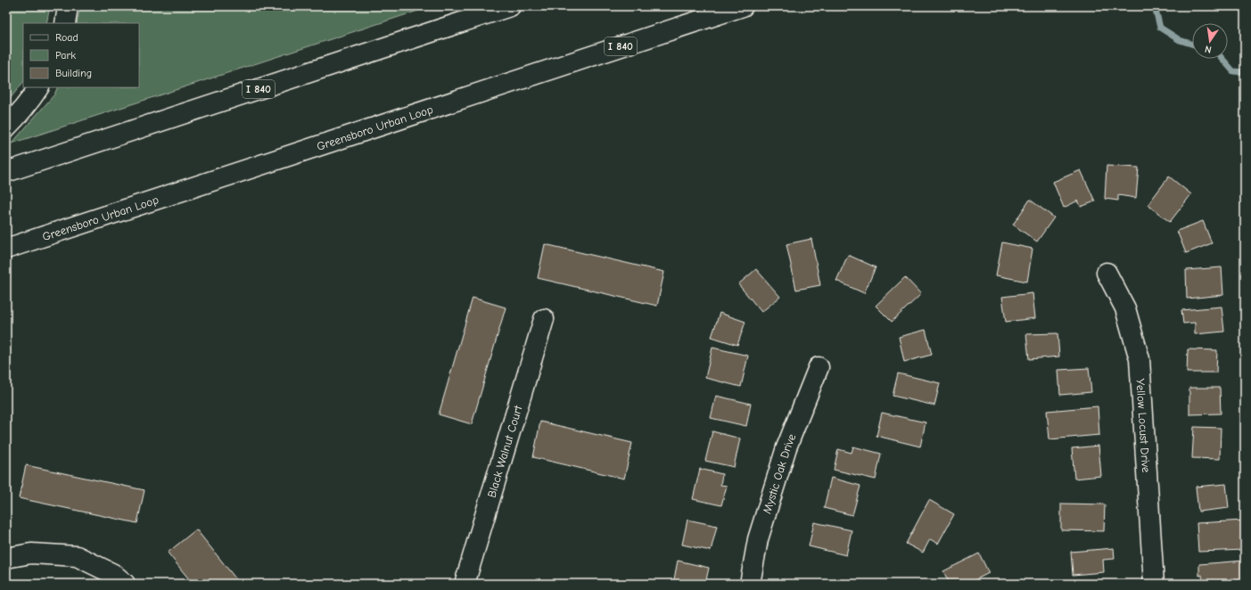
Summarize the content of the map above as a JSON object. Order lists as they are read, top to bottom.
{
  "streets": {
    "main road": [
      "I 840",
      "Greensboro Urban Loop",
      "Yellow Locust Drive",
      "Black Walnut Court",
      "Mystic Oak Drive"
    ]
  },
  "legend": ["Road", "Park", "Building"],
  "north": "bottom"
}
